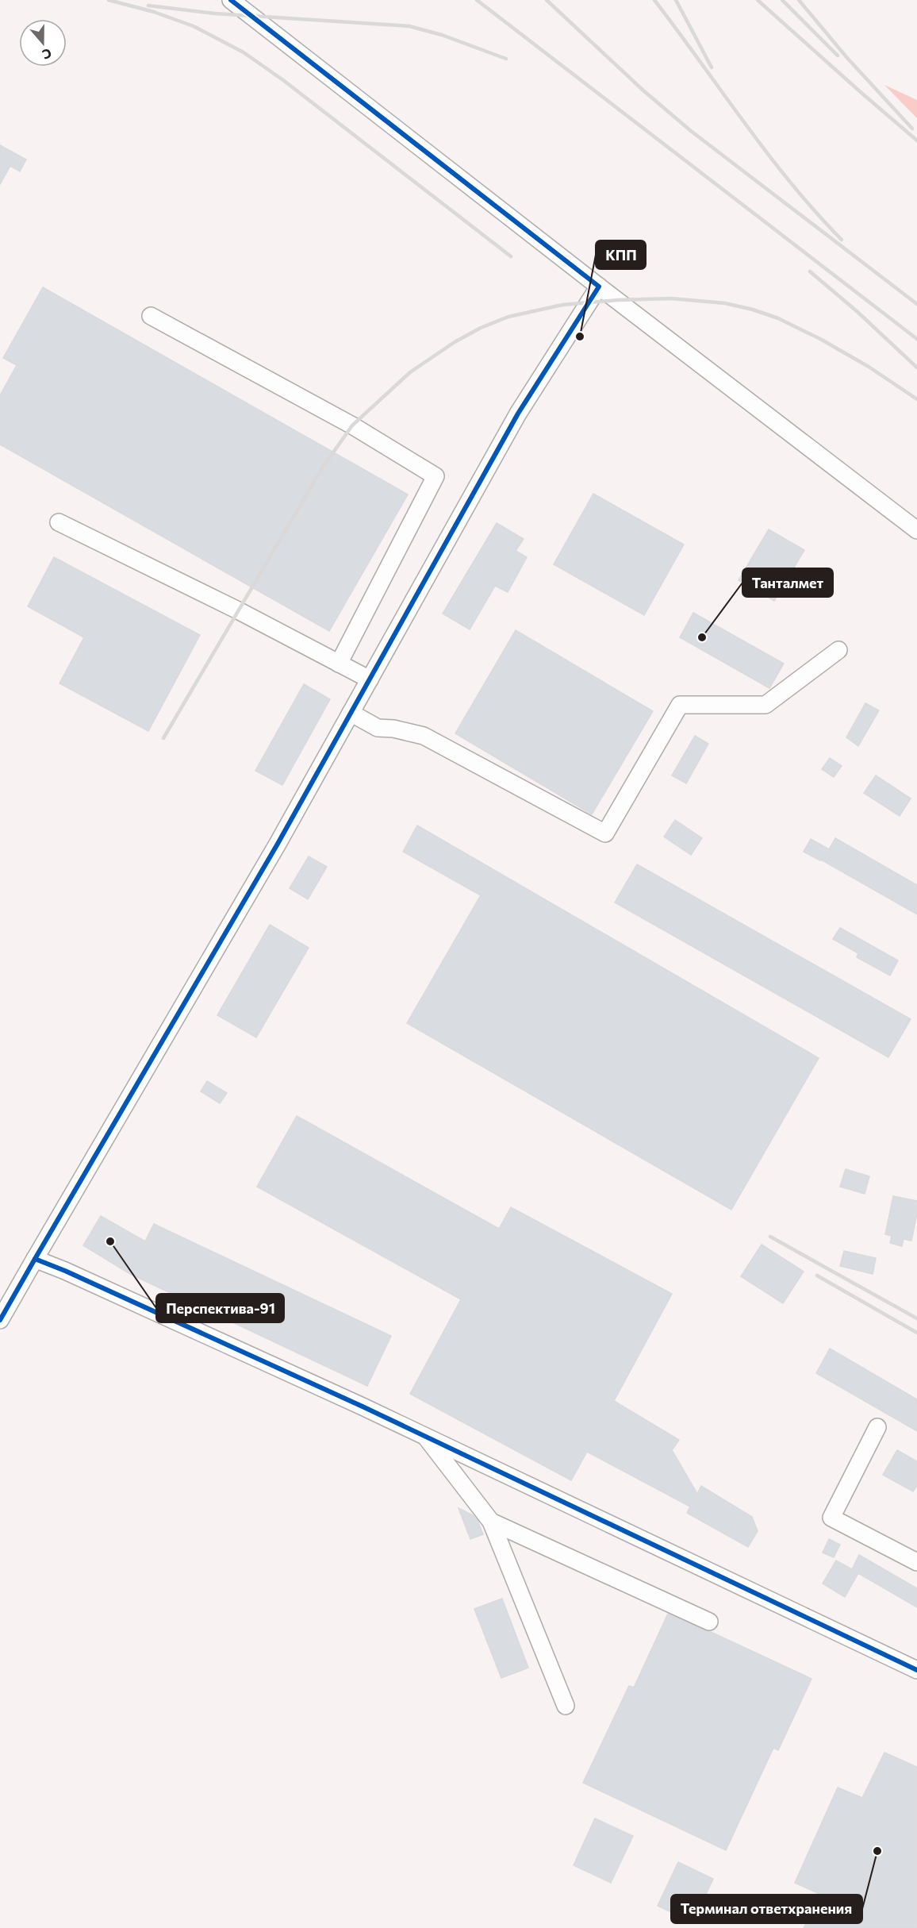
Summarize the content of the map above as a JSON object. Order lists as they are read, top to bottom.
{
  "places": [
    "КПП",
    "Танталмет",
    "Перспектива-91",
    "Терминал ответхранения"
  ],
  "north": "bottom"
}
